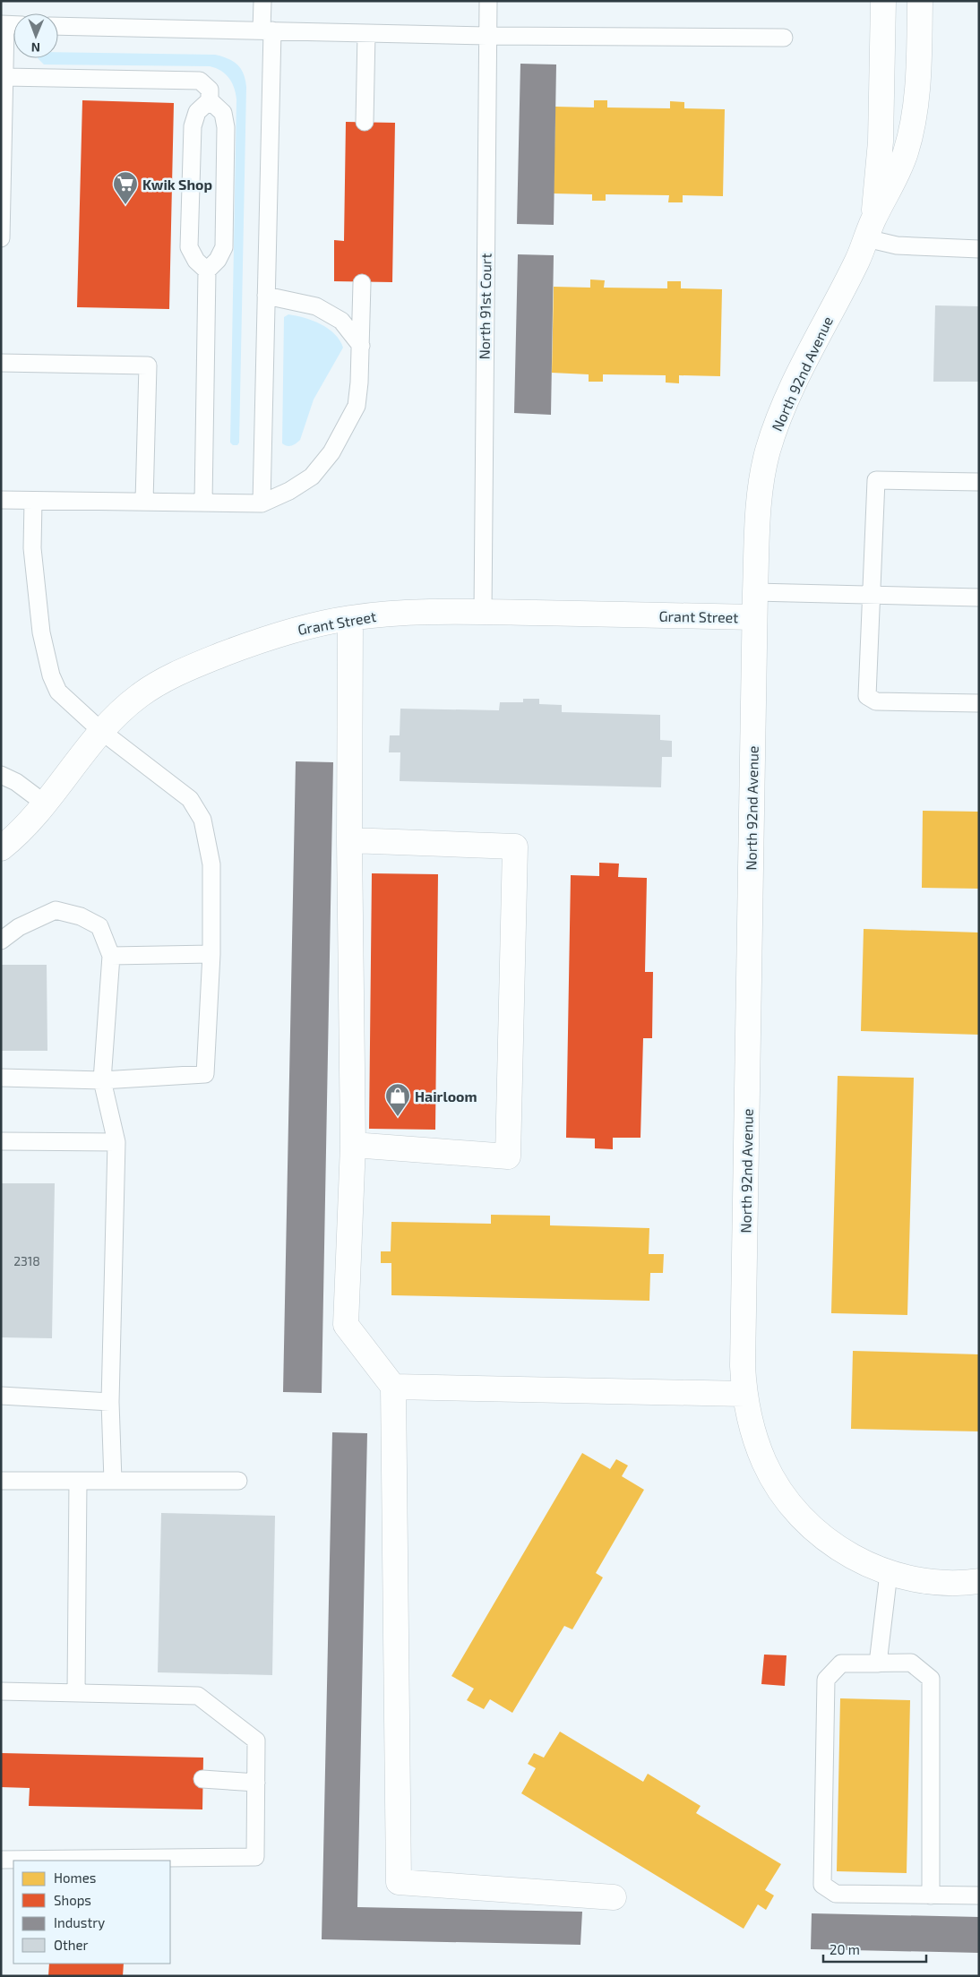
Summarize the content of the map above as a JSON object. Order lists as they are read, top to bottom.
{
  "streets": {
    "street": ["North 92nd Avenue", "Grant Street"],
    "lane": ["North 91st Court"]
  },
  "crossings": [
    ["North 91st Court", "Grant Street"],
    ["North 92nd Avenue", "Grant Street"]
  ],
  "places": {
    "supermarket": ["Kwik Shop"],
    "shop": ["Hairloom"]
  },
  "house_numbers": ["2318"],
  "legend": [
    "Homes",
    "Shops",
    "Industry",
    "Other"
  ],
  "scale_bar": "20 m",
  "north": "bottom"
}
